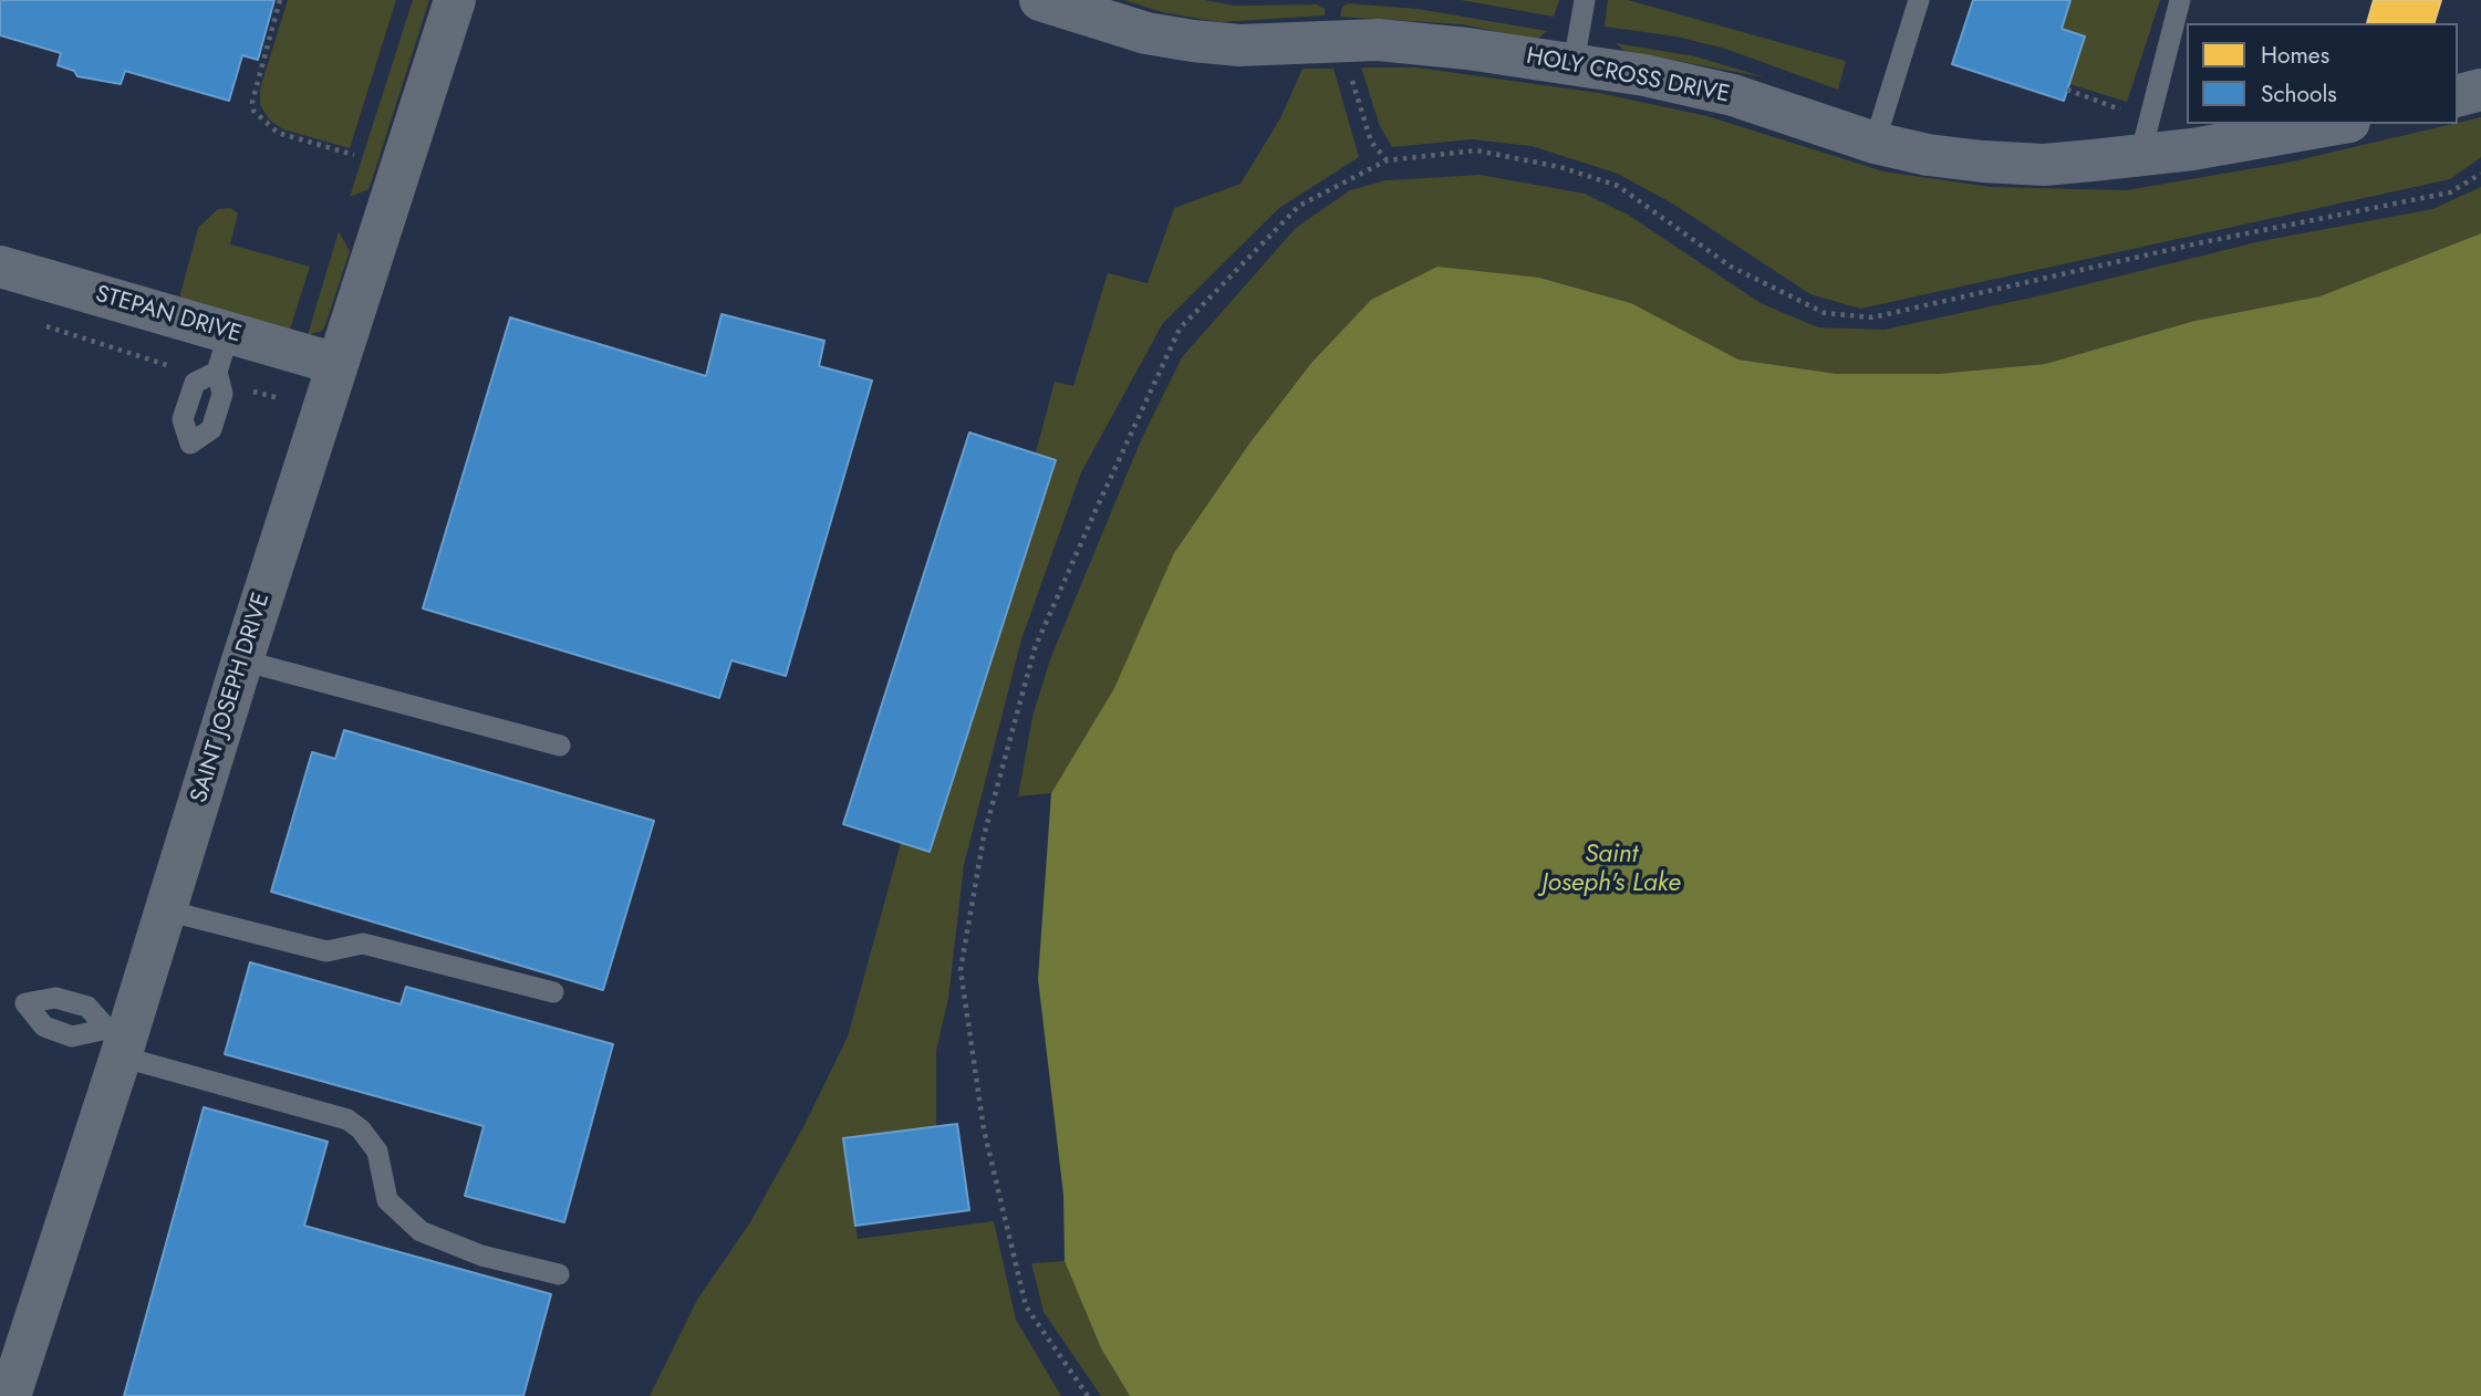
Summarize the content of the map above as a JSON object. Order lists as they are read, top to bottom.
{
  "streets": {
    "street": ["HOLY CROSS DRIVE", "STEPAN DRIVE", "SAINT JOSEPH DRIVE"]
  },
  "crossings": [
    ["STEPAN DRIVE", "SAINT JOSEPH DRIVE"]
  ],
  "water": ["Saint Joseph's Lake"],
  "legend": ["Homes", "Schools"]
}
